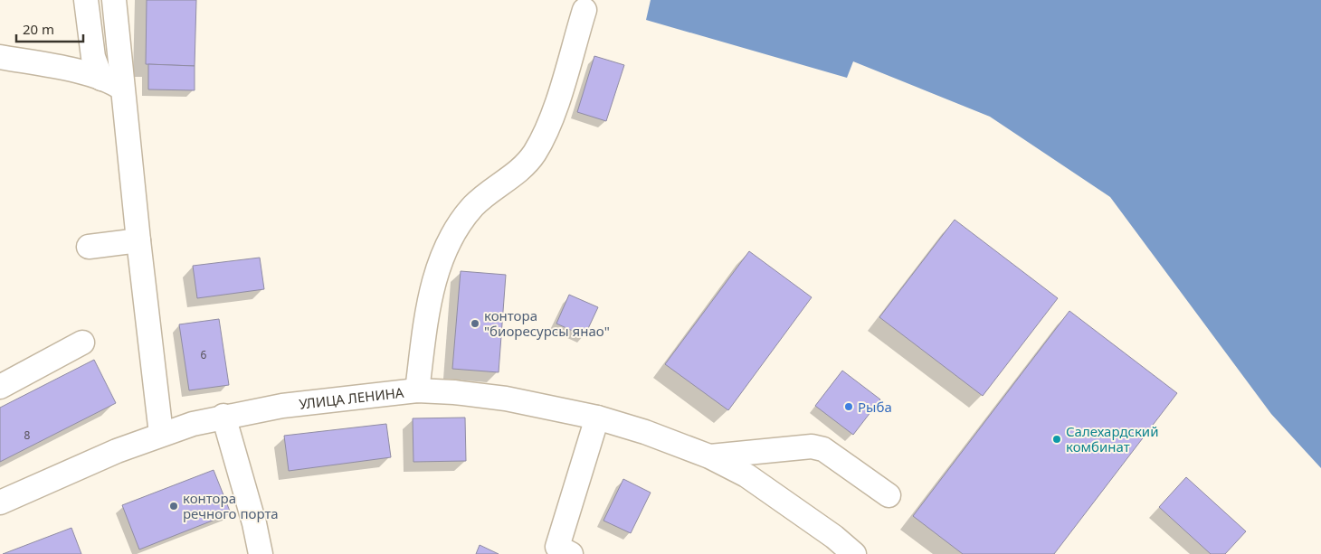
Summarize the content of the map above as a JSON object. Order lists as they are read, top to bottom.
{
  "streets": {
    "street": ["УЛИЦА ЛЕНИНА"]
  },
  "places": [
    "контора \"биоресурсы янао\"",
    "Рыба",
    "Салехардский комбинат",
    "контора речного порта"
  ],
  "house_numbers": ["6", "8"],
  "scale_bar": "20 m"
}
